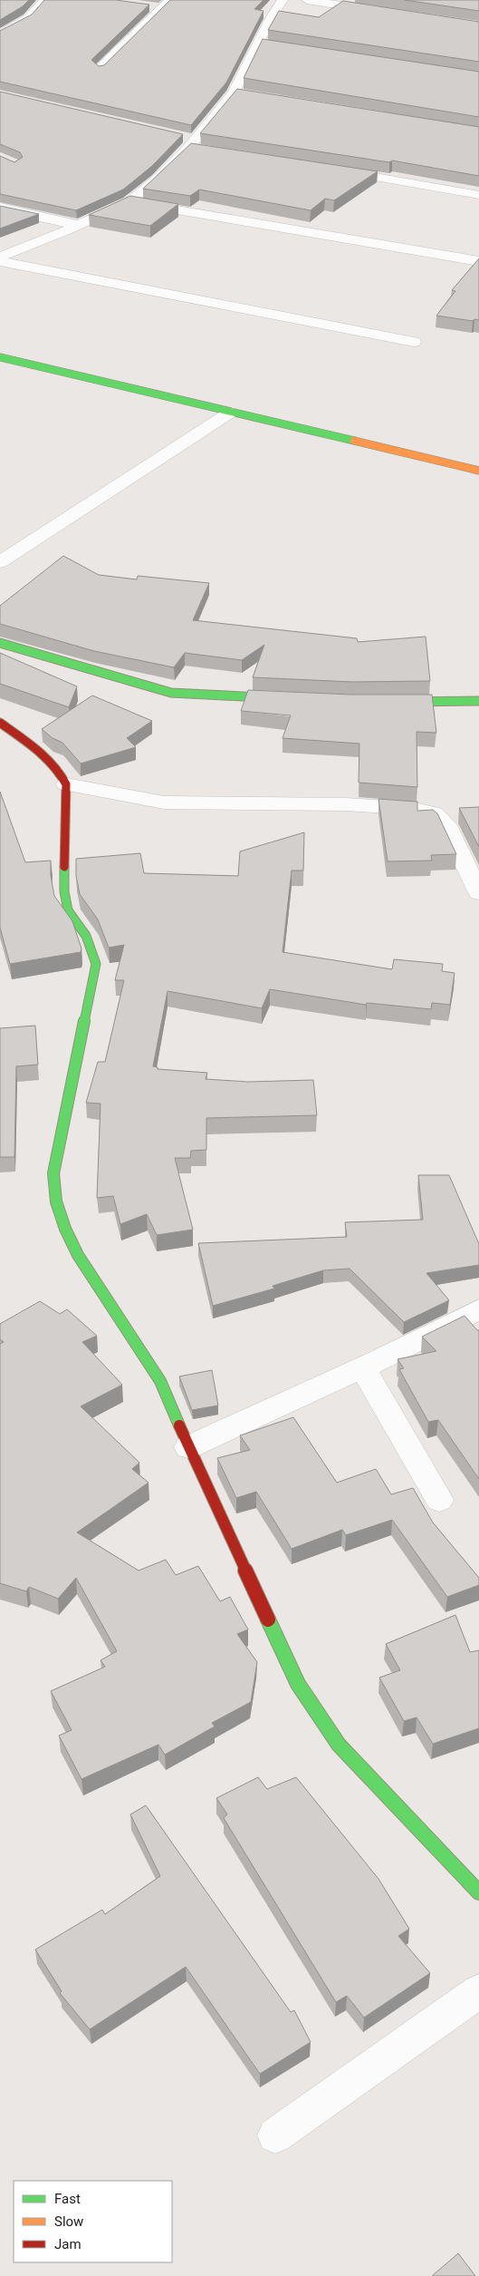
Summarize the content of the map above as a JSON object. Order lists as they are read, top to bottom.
{
  "legend": ["Fast", "Slow", "Jam"]
}
